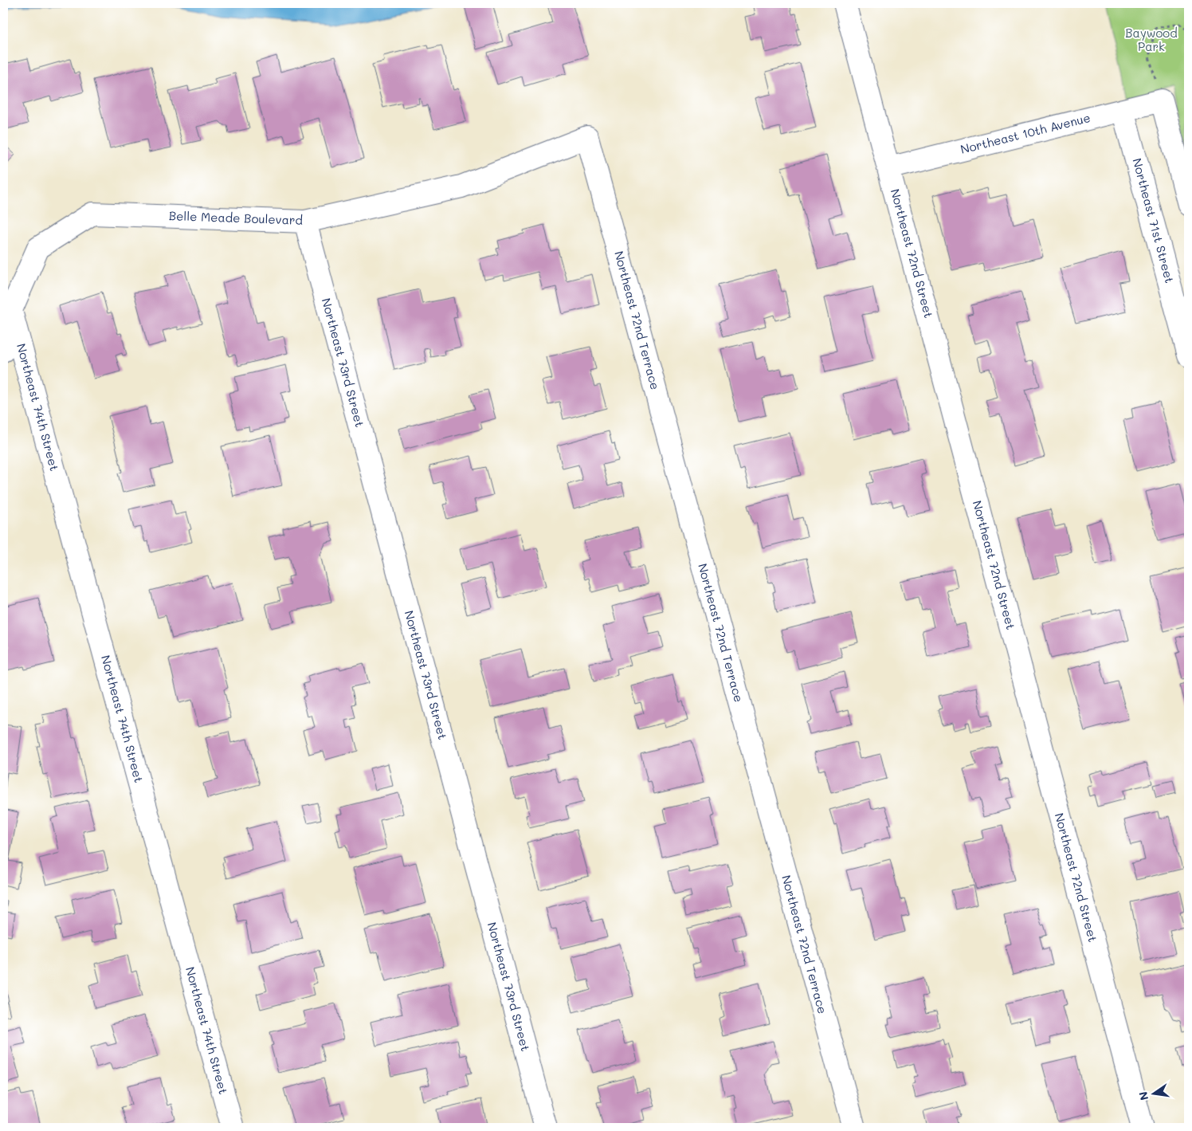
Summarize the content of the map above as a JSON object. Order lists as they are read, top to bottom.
{
  "streets": {
    "street": [
      "Northeast 10th Avenue",
      "Belle Meade Boulevard",
      "Northeast 71st Street",
      "Northeast 72nd Street",
      "Northeast 72nd Terrace",
      "Northeast 73rd Street",
      "Northeast 74th Street"
    ]
  },
  "crossings": [
    ["Northeast 10th Avenue", "Northeast 71st Street"],
    ["Northeast 10th Avenue", "Northeast 72nd Street"],
    ["Belle Meade Boulevard", "Northeast 72nd Terrace"],
    ["Belle Meade Boulevard", "Northeast 73rd Street"],
    ["Belle Meade Boulevard", "Northeast 74th Street"]
  ],
  "parks": ["Baywood Park"],
  "north": "left"
}
